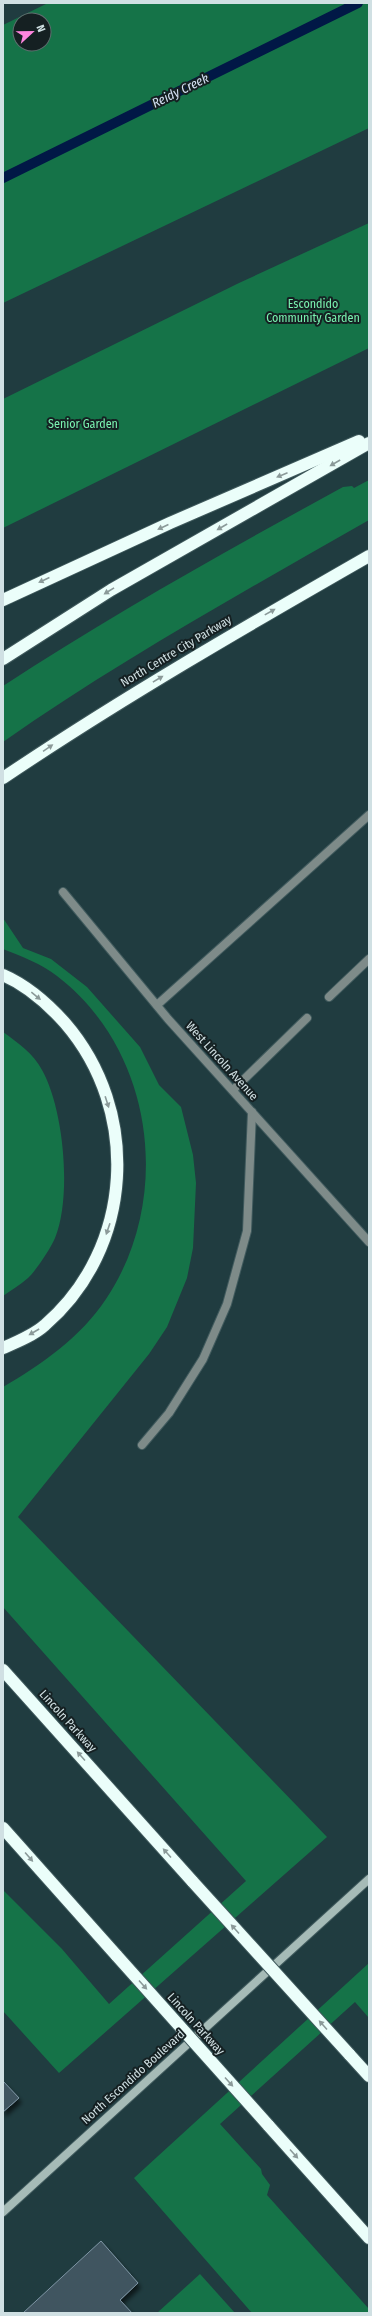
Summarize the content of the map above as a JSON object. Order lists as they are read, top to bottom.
{
  "streets": {
    "highway": ["North Centre City Parkway", "Lincoln Parkway"],
    "street": ["West Lincoln Avenue", "North Escondido Boulevard"]
  },
  "water": ["Reidy Creek"],
  "parks": ["Escondido Community Garden", "Senior Garden"],
  "north": "right"
}
